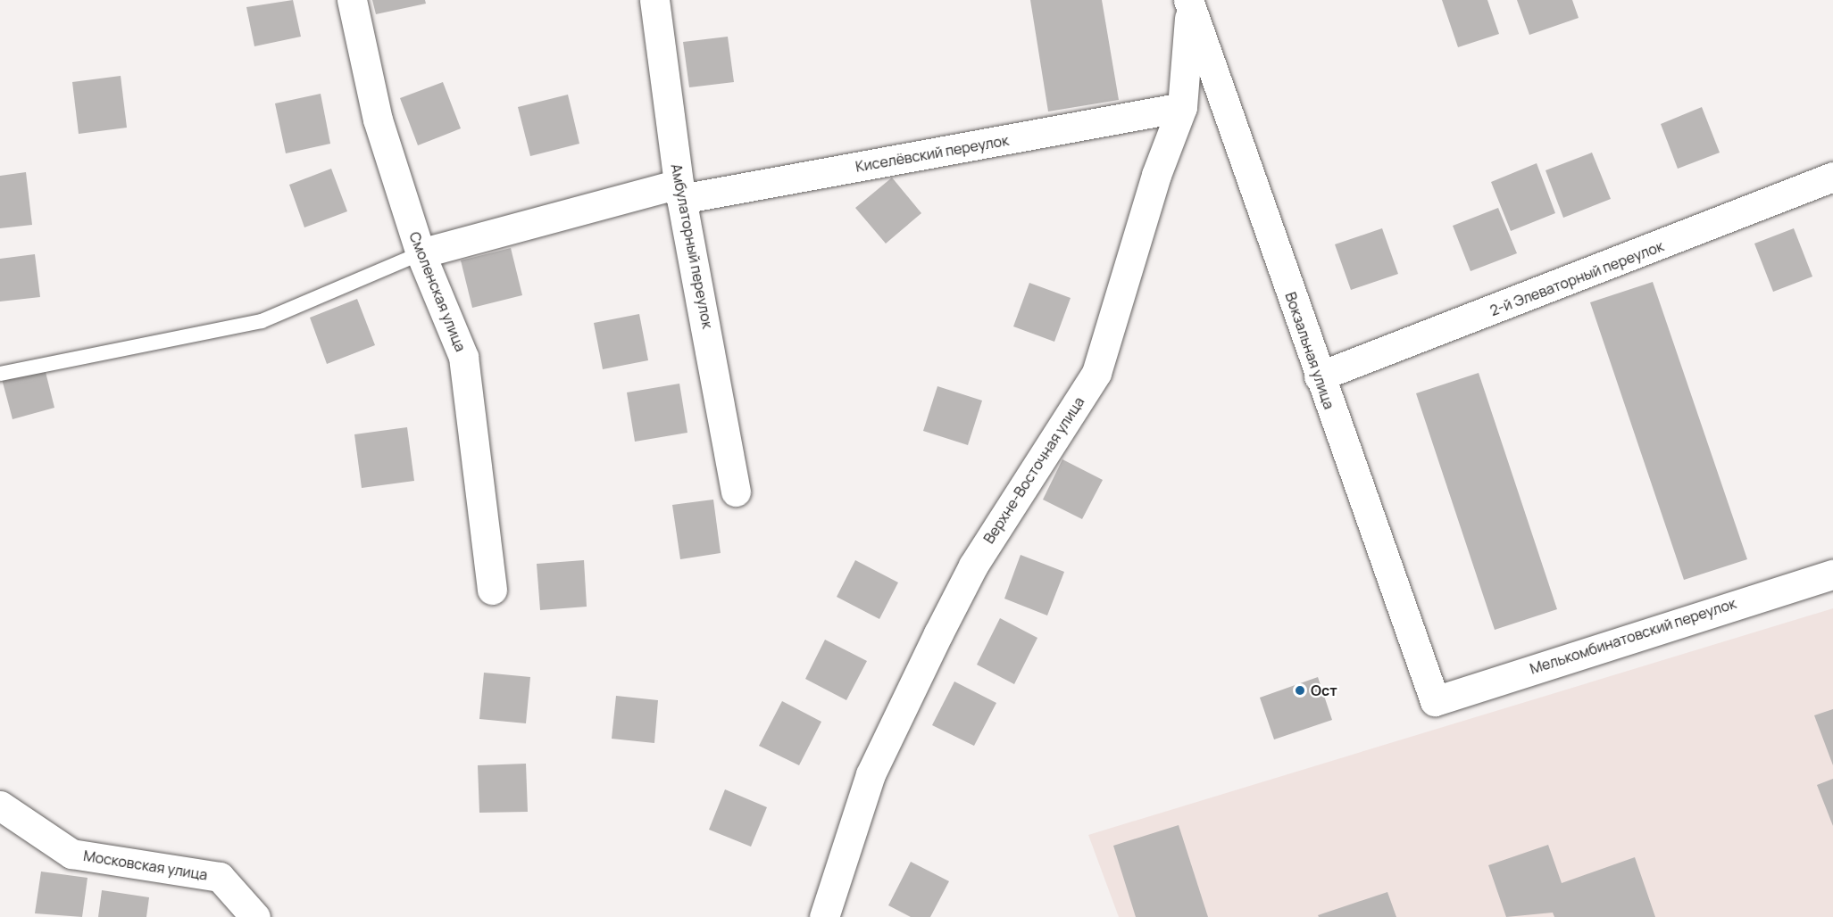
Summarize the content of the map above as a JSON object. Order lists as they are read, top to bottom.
{
  "streets": {
    "street": [
      "Киселёвский переулок",
      "Амбулаторный переулок",
      "2-й Элеваторный переулок",
      "Смоленская улица",
      "Вокзальная улица",
      "Верхне-Восточная улица",
      "Мелькомбинатовский переулок",
      "Московская улица"
    ]
  },
  "crossings": [
    ["Киселёвский переулок", "Амбулаторный переулок"],
    ["Киселёвский переулок", "Смоленская улица"],
    ["Киселёвский переулок", "Верхне-Восточная улица"],
    ["2-й Элеваторный переулок", "Вокзальная улица"],
    ["Вокзальная улица", "Верхне-Восточная улица"],
    ["Вокзальная улица", "Мелькомбинатовский переулок"]
  ],
  "places": ["Ост"]
}
